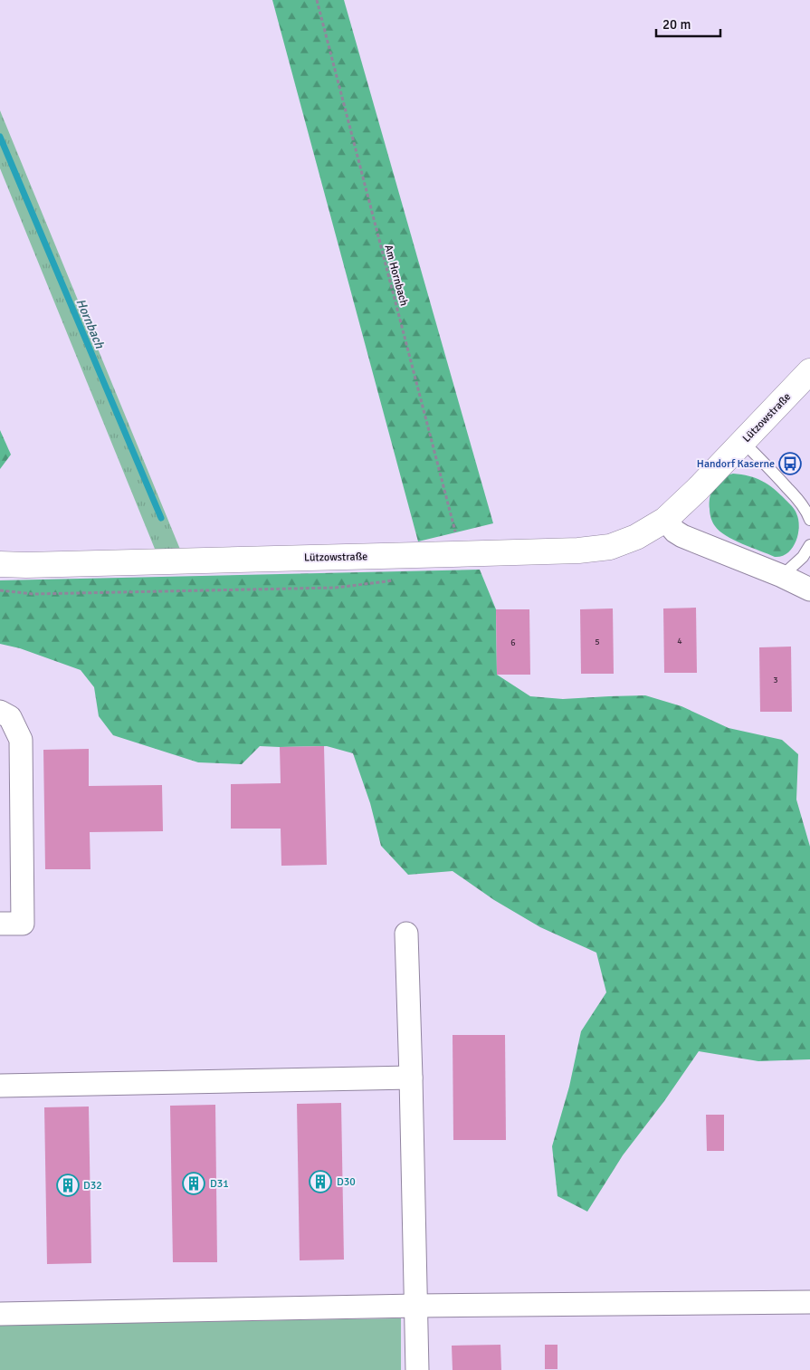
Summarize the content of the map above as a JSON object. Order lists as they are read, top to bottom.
{
  "streets": {
    "street": ["Lützowstraße"],
    "path": ["Am Hornbach"]
  },
  "crossings": [
    ["Am Hornbach", "Lützowstraße"]
  ],
  "water": ["Hornbach"],
  "places": {
    "bus stop": ["Handorf Kaserne"],
    "building": ["D30", "D31", "D32"]
  },
  "house_numbers": [
    "4",
    "5",
    "6",
    "3"
  ],
  "scale_bar": "20 m"
}
